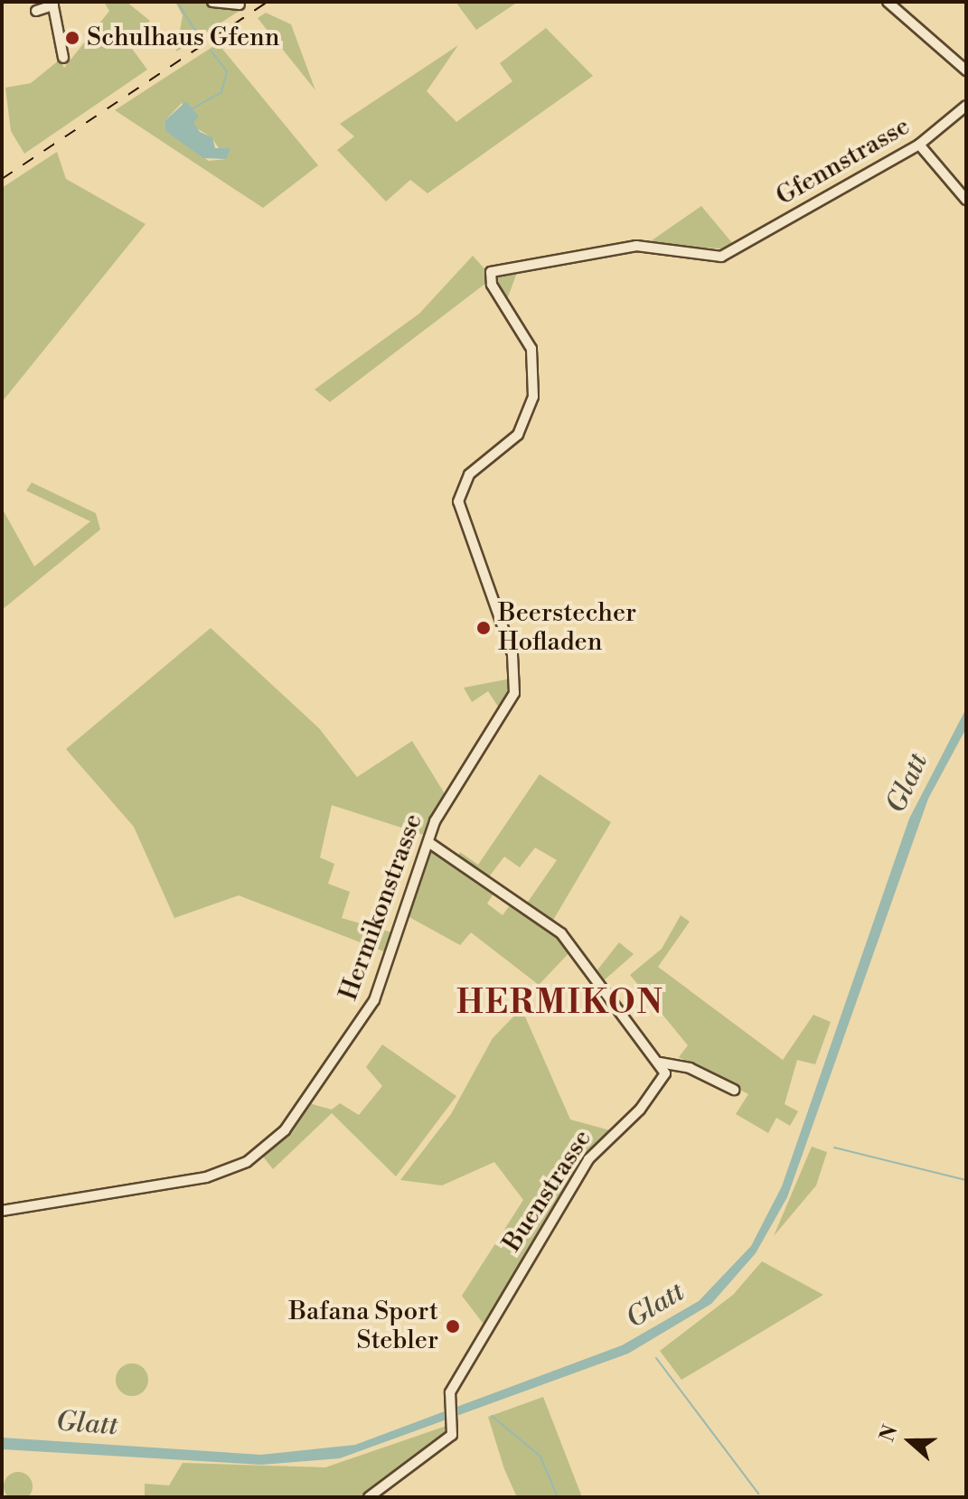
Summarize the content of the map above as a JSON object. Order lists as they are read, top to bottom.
{
  "streets": {
    "street": ["Gfennstrasse", "Hermikonstrasse", "Buenstrasse"]
  },
  "crossings": [
    ["Gfennstrasse", "Hermikonstrasse"]
  ],
  "districts": ["HERMIKON"],
  "water": ["Glatt"],
  "places": ["Schulhaus Gfenn", "Beerstecher Hofladen", "Bafana Sport Stebler"],
  "north": "left"
}
